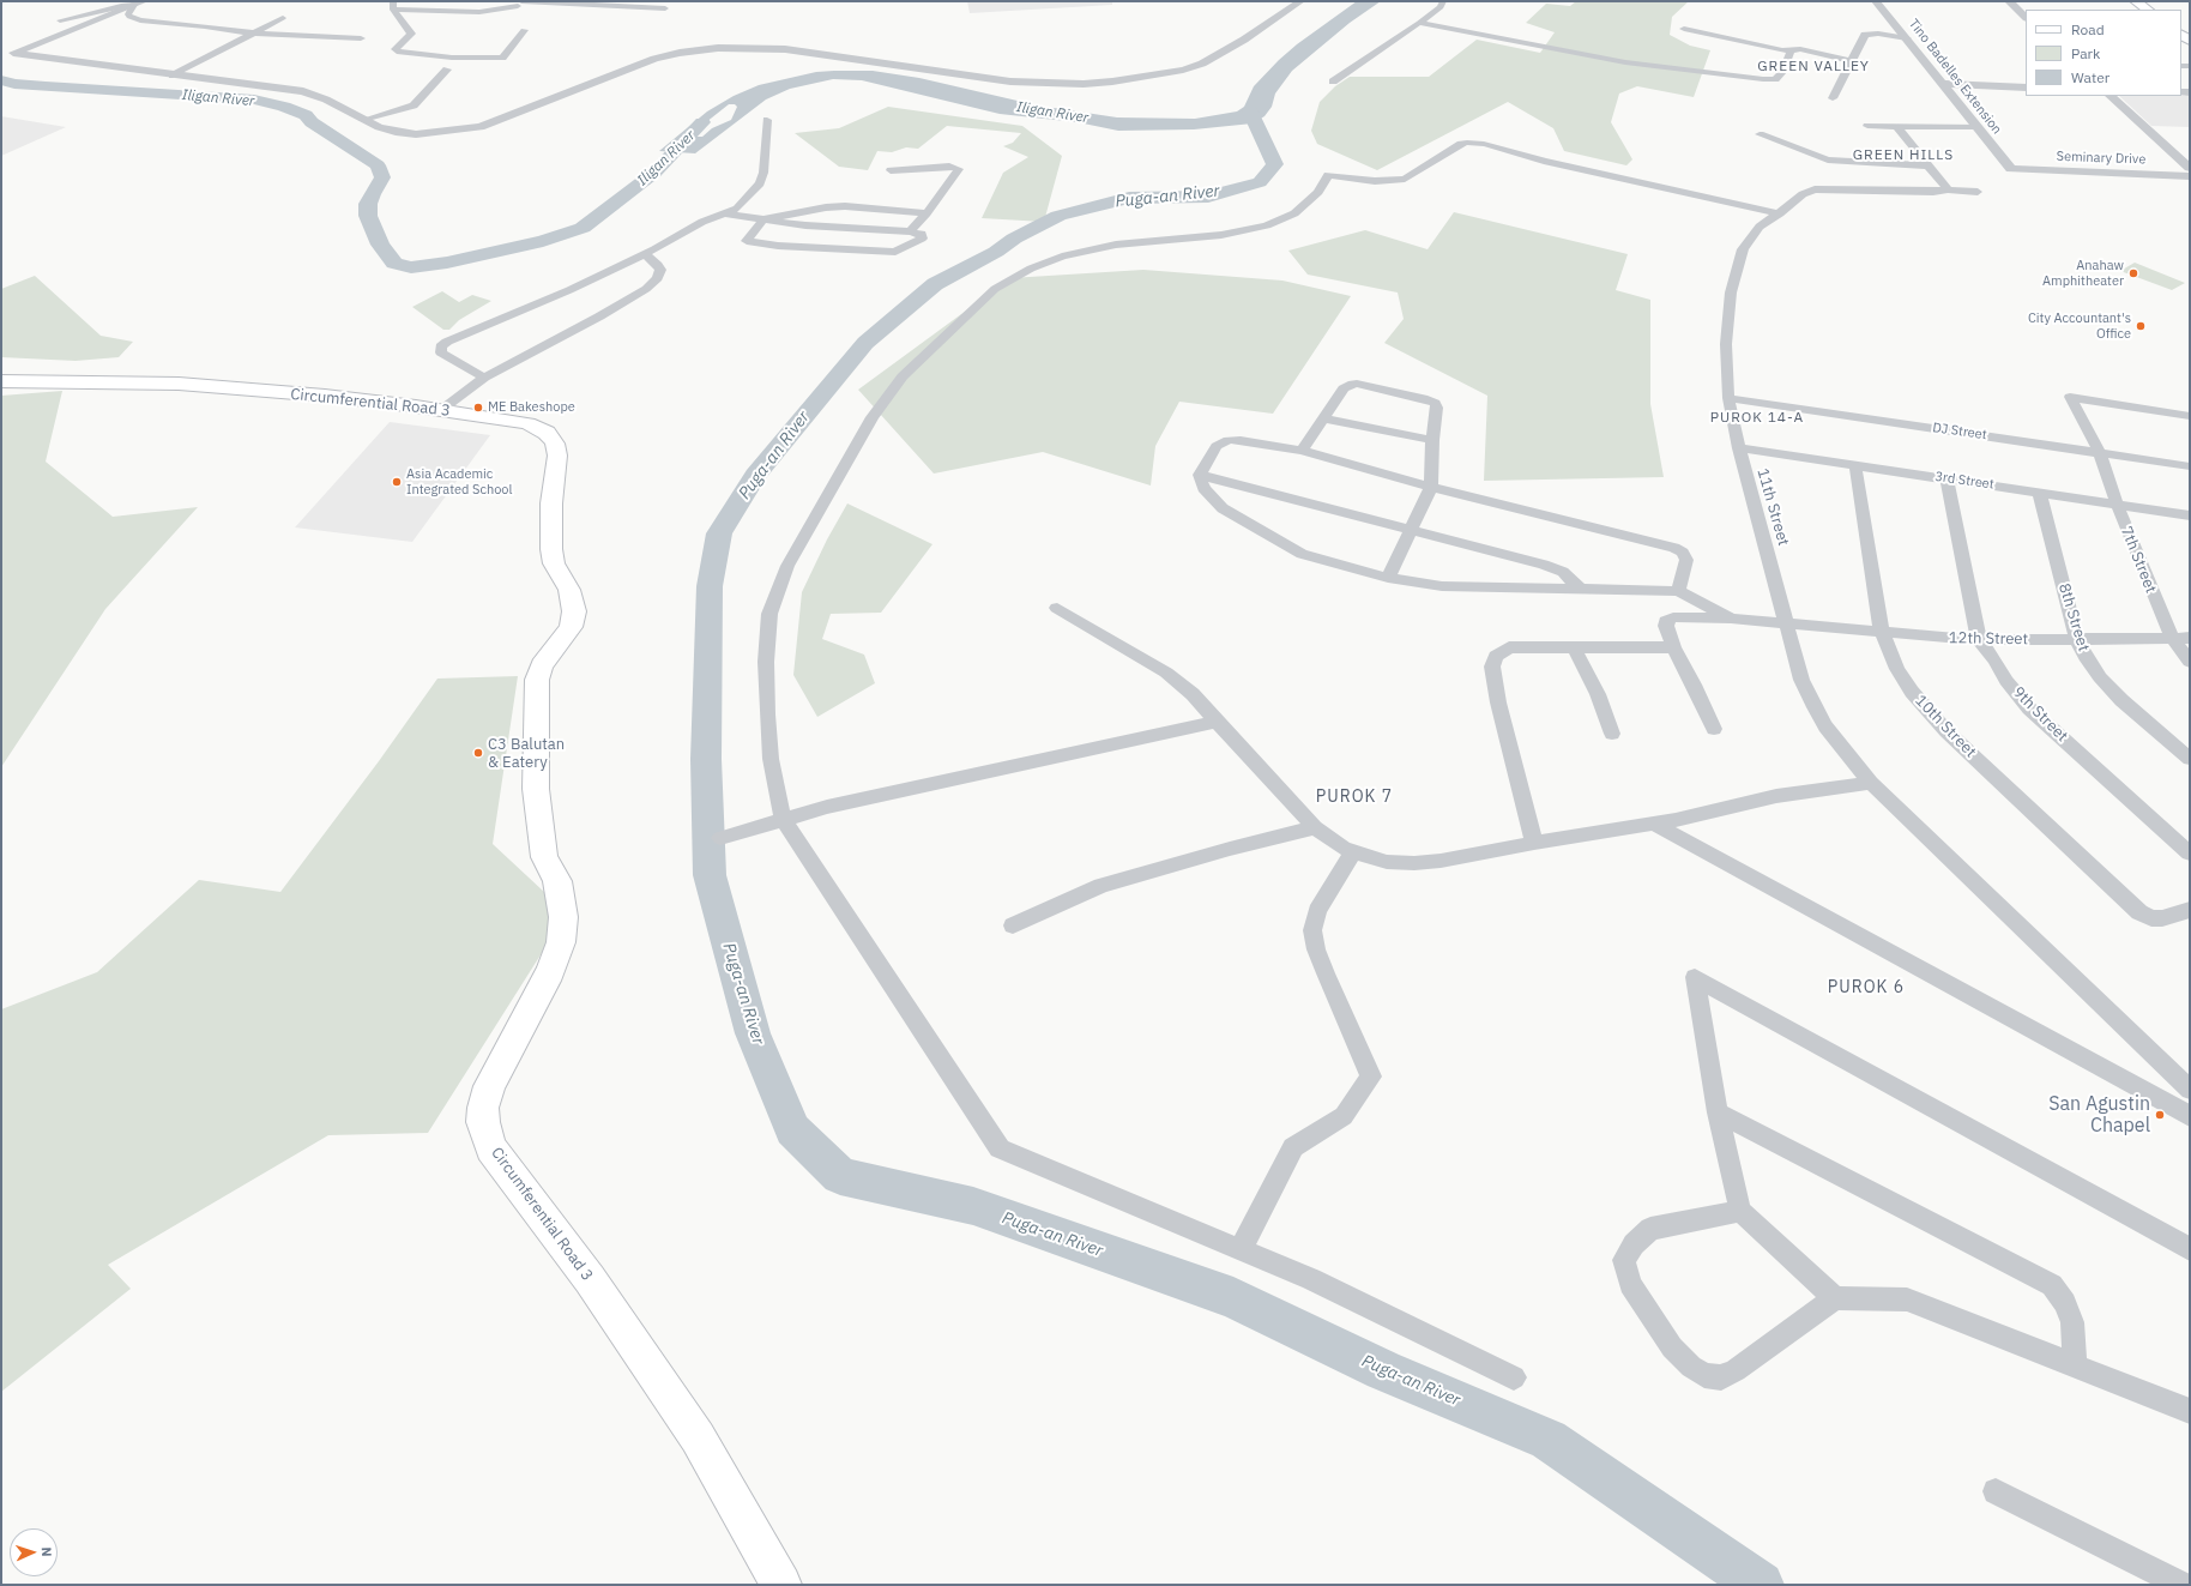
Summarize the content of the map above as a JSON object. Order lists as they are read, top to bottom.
{
  "streets": {
    "main road": ["Circumferential Road 3"],
    "street": [
      "Tino Badelles Extension",
      "Seminary Drive",
      "DJ Street",
      "3rd Street",
      "11th Street",
      "7th Street",
      "8th Street",
      "12th Street",
      "9th Street",
      "10th Street"
    ]
  },
  "crossings": [
    ["Tino Badelles Extension", "Seminary Drive"],
    ["DJ Street", "11th Street"],
    ["DJ Street", "7th Street"],
    ["3rd Street", "11th Street"],
    ["3rd Street", "7th Street"],
    ["3rd Street", "8th Street"],
    ["3rd Street", "9th Street"],
    ["3rd Street", "10th Street"],
    ["11th Street", "12th Street"],
    ["7th Street", "12th Street"],
    ["8th Street", "12th Street"],
    ["12th Street", "9th Street"],
    ["12th Street", "10th Street"]
  ],
  "districts": [
    "GREEN VALLEY",
    "GREEN HILLS",
    "PUROK 14-A",
    "PUROK 7",
    "PUROK 6"
  ],
  "water": ["Iligan River", "Puga-an River"],
  "places": [
    "Anahaw Amphitheater",
    "City Accountant's Office",
    "ME Bakeshope",
    "Asia Academic Integrated School",
    "C3 Balutan & Eatery",
    "San Agustin Chapel"
  ],
  "legend": ["Road", "Park", "Water"],
  "north": "right"
}
